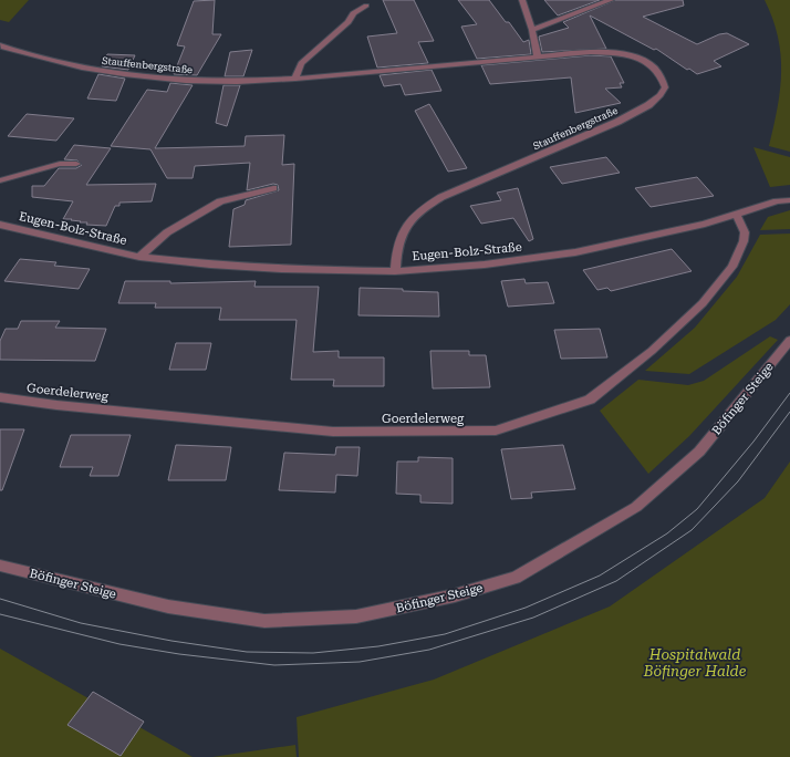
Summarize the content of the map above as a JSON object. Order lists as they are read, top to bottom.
{
  "streets": {
    "street": [
      "Stauffenbergstraße",
      "Eugen-Bolz-Straße",
      "Goerdelerweg",
      "Böfinger Steige"
    ]
  },
  "crossings": [
    ["Stauffenbergstraße", "Eugen-Bolz-Straße"],
    ["Eugen-Bolz-Straße", "Goerdelerweg"]
  ],
  "parks": ["Hospitalwald Böfinger Halde"]
}
